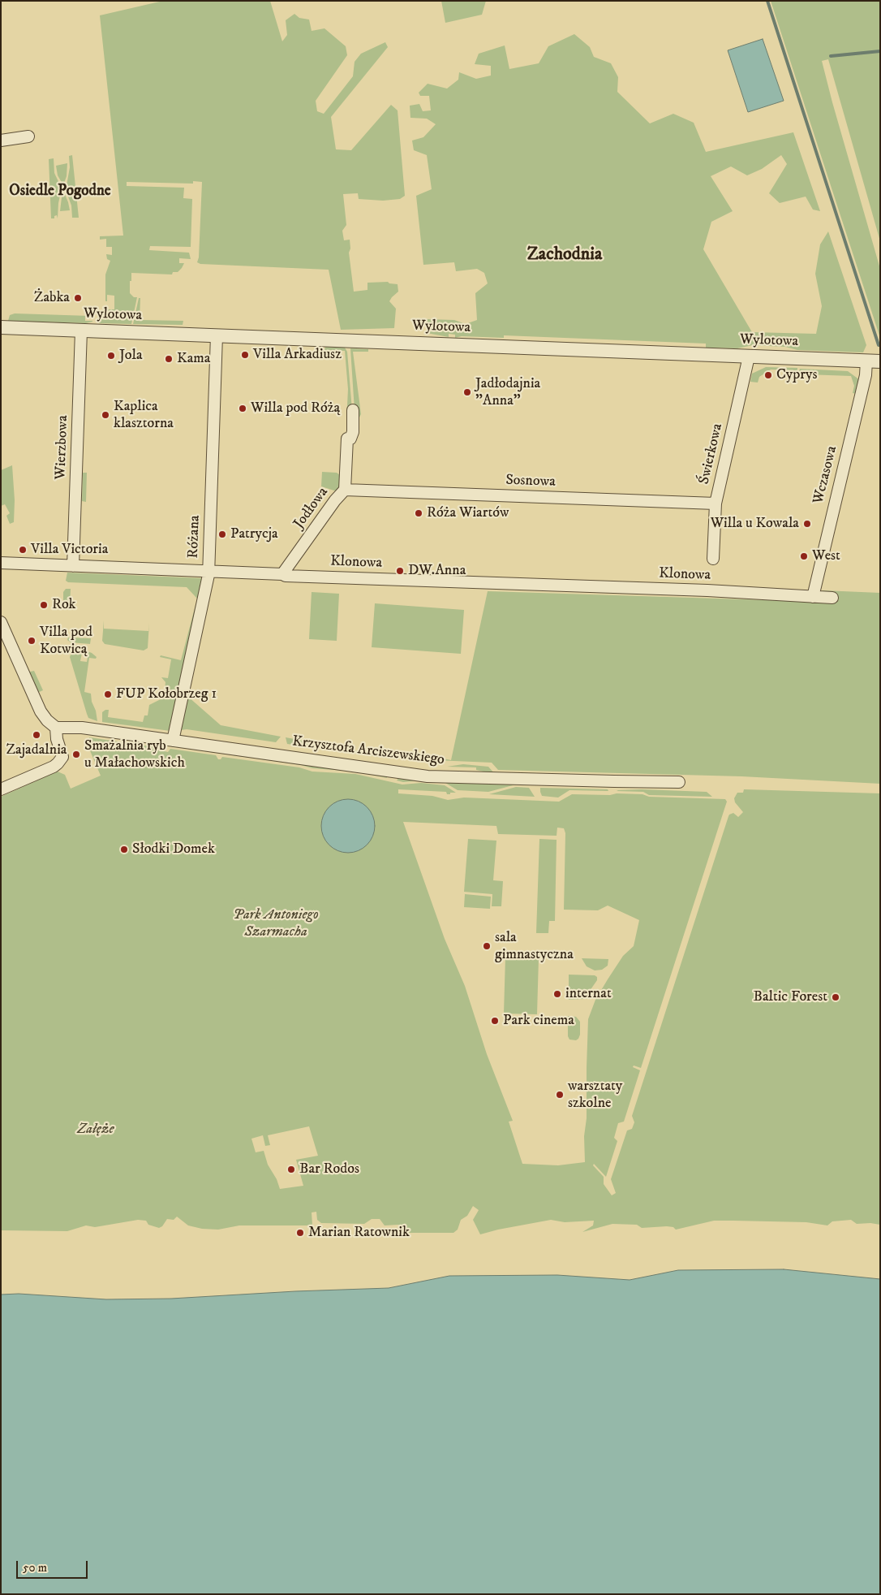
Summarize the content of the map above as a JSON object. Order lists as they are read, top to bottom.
{
  "streets": {
    "street": [
      "Wylotowa",
      "Wierzbowa",
      "Świerkowa",
      "Wczasowa",
      "Sosnowa",
      "Jodłowa",
      "Różana",
      "Klonowa",
      "Krzysztofa Arciszewskiego"
    ]
  },
  "crossings": [
    ["Wylotowa", "Wierzbowa"],
    ["Wylotowa", "Świerkowa"],
    ["Wylotowa", "Wczasowa"],
    ["Wylotowa", "Różana"],
    ["Wierzbowa", "Klonowa"],
    ["Świerkowa", "Sosnowa"],
    ["Wczasowa", "Klonowa"],
    ["Sosnowa", "Jodłowa"],
    ["Jodłowa", "Klonowa"],
    ["Różana", "Klonowa"],
    ["Różana", "Krzysztofa Arciszewskiego"]
  ],
  "districts": ["Osiedle Pogodne", "Zachodnia"],
  "parks": ["Park Antoniego Szarmacha", "Załęże"],
  "places": [
    "Żabka",
    "Villa Arkadiusz",
    "Jola",
    "Kama",
    "Cyprys",
    "Jadłodajnia \"Anna\"",
    "Willa pod Różą",
    "Kaplica klasztorna",
    "Róża Wiartów",
    "Willa u Kowala",
    "Patrycja",
    "Villa Victoria",
    "West",
    "DW.Anna",
    "Rok",
    "Villa pod Kotwicą",
    "FUP Kołobrzeg 1",
    "Zajadalnia",
    "Smażalnia ryb u Małachowskich",
    "Słodki Domek",
    "sala gimnastyczna",
    "internat",
    "Baltic Forest",
    "Park cinema",
    "warsztaty szkolne",
    "Bar Rodos",
    "Marian Ratownik"
  ],
  "scale_bar": "50 m"
}
